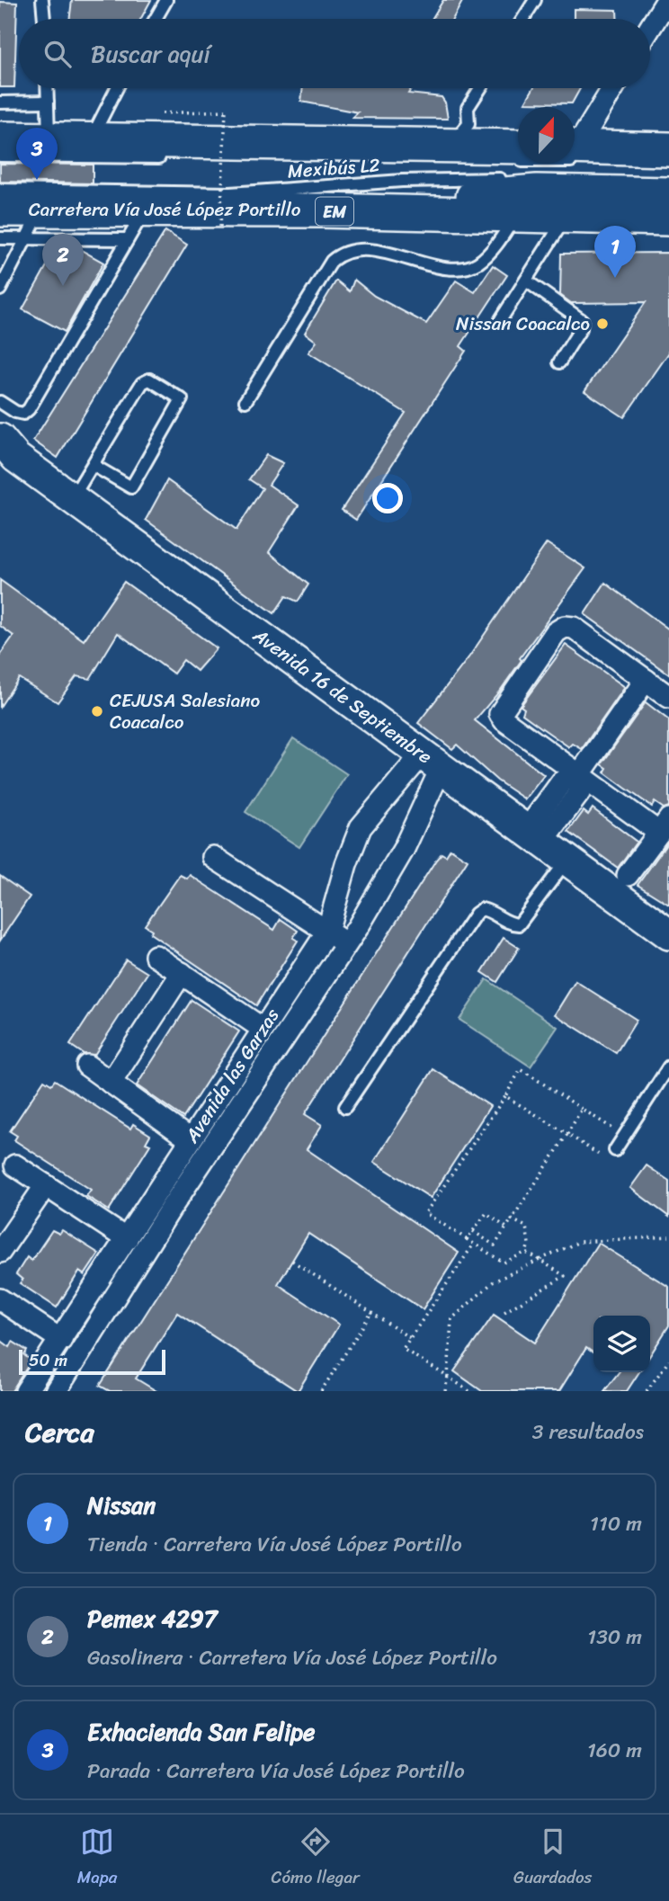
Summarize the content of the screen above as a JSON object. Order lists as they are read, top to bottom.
{
  "streets": {
    "main road": ["Carretera Vía José López Portillo", "EM", "Avenida 16 de Septiembre"],
    "street": ["Avenida las Garzas"],
    "lane": ["Mexibús L2"]
  },
  "crossings": [
    ["Avenida 16 de Septiembre", "Avenida las Garzas"]
  ],
  "places": ["Nissan Coacalco", "CEJUSA Salesiano Coacalco"],
  "scale_bar": "50 m",
  "north": "top",
  "page": {
    "search": "Buscar aquí",
    "pins": ["3", "1", "2"],
    "scale": "50 m",
    "heading": ["Cerca", "3 resultados"],
    "list": [
      {
        "mark": "1",
        "name": "Nissan",
        "note": "Tienda · Carretera Vía José López Portillo",
        "value": "110 m"
      },
      {
        "mark": "2",
        "name": "Pemex 4297",
        "note": "Gasolinera · Carretera Vía José López Portillo",
        "value": "130 m"
      },
      {
        "mark": "3",
        "name": "Exhacienda San Felipe",
        "note": "Parada · Carretera Vía José López Portillo",
        "value": "160 m"
      }
    ],
    "nav": ["Mapa", "Cómo llegar", "Guardados"]
  }
}
